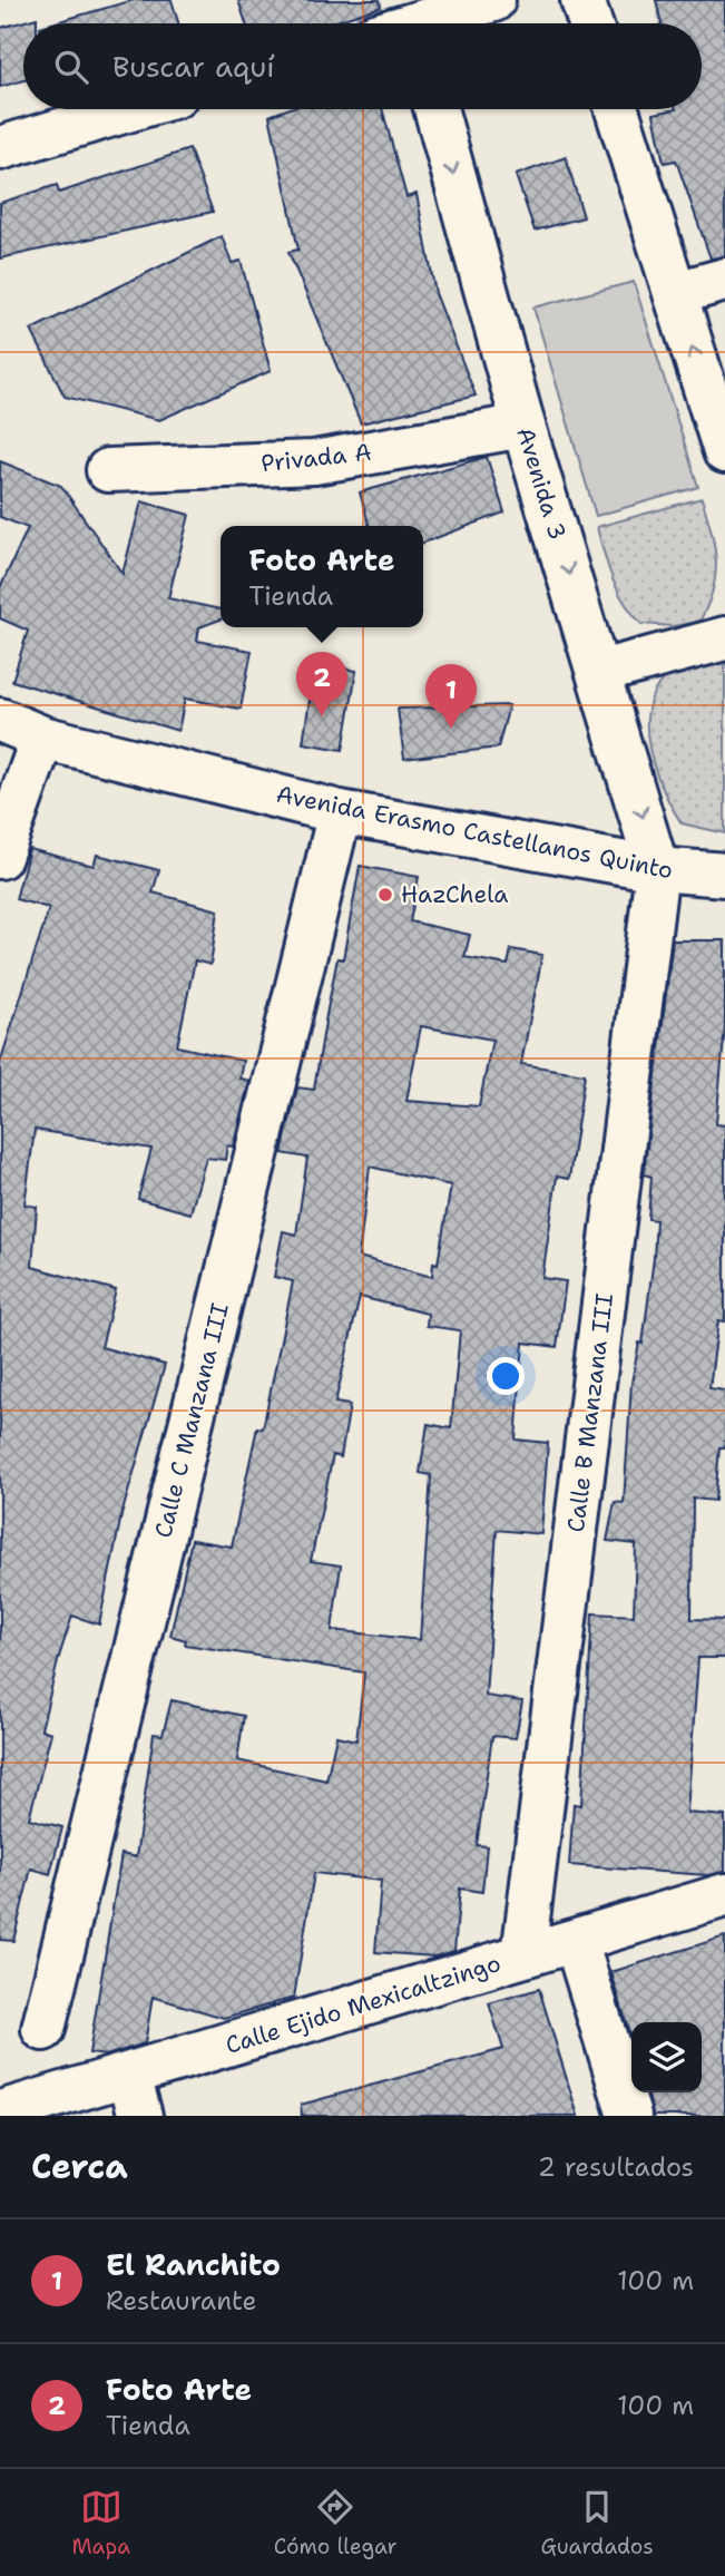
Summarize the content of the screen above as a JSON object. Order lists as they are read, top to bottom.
{
  "streets": {
    "street": [
      "Privada A",
      "Avenida 3",
      "Avenida Erasmo Castellanos Quinto",
      "Calle B Manzana III",
      "Calle C Manzana III",
      "Calle Ejido Mexicaltzingo"
    ]
  },
  "crossings": [
    ["Privada A", "Avenida 3"],
    ["Avenida 3", "Avenida Erasmo Castellanos Quinto"],
    ["Avenida 3", "Calle B Manzana III"],
    ["Avenida Erasmo Castellanos Quinto", "Calle B Manzana III"],
    ["Avenida Erasmo Castellanos Quinto", "Calle C Manzana III"],
    ["Calle B Manzana III", "Calle Ejido Mexicaltzingo"]
  ],
  "places": ["HazChela"],
  "page": {
    "search": "Buscar aquí",
    "popup": ["Foto Arte", "Tienda"],
    "pins": ["2", "1"],
    "heading": ["Cerca", "2 resultados"],
    "list": [
      {
        "mark": "1",
        "name": "El Ranchito",
        "note": "Restaurante",
        "value": "100 m"
      },
      {
        "mark": "2",
        "name": "Foto Arte",
        "note": "Tienda",
        "value": "100 m"
      }
    ],
    "nav": ["Mapa", "Cómo llegar", "Guardados"]
  }
}
